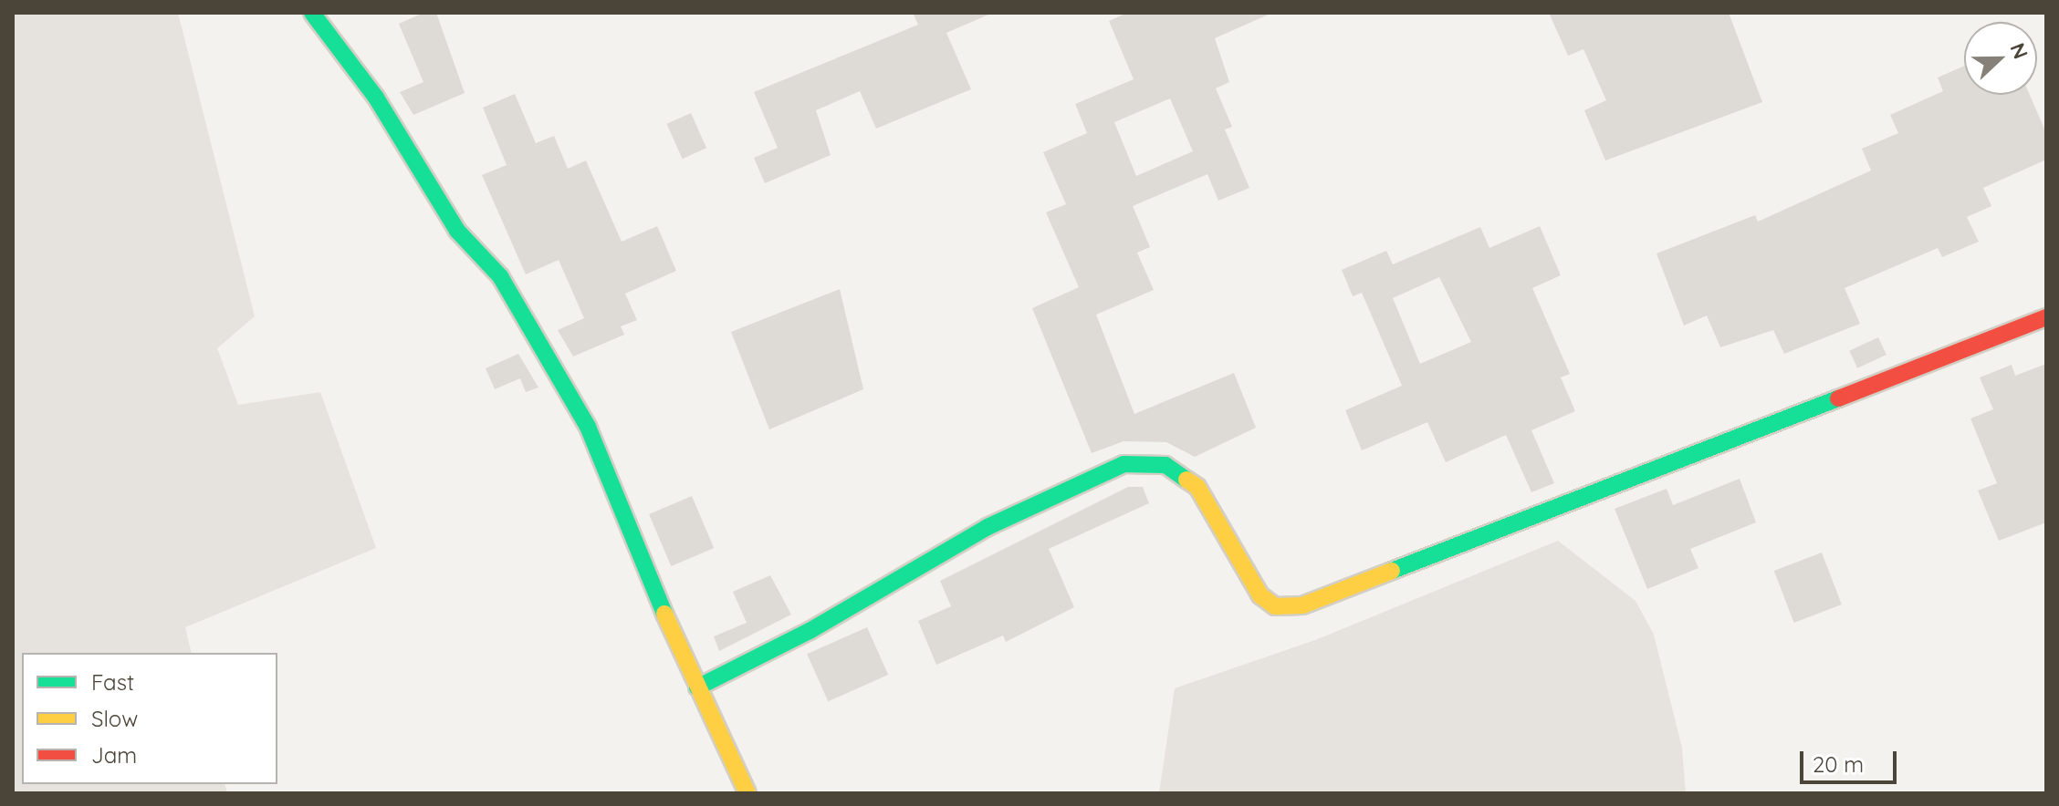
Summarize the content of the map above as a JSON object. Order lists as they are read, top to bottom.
{
  "legend": ["Fast", "Slow", "Jam"],
  "scale_bar": "20 m",
  "north": "right"
}
